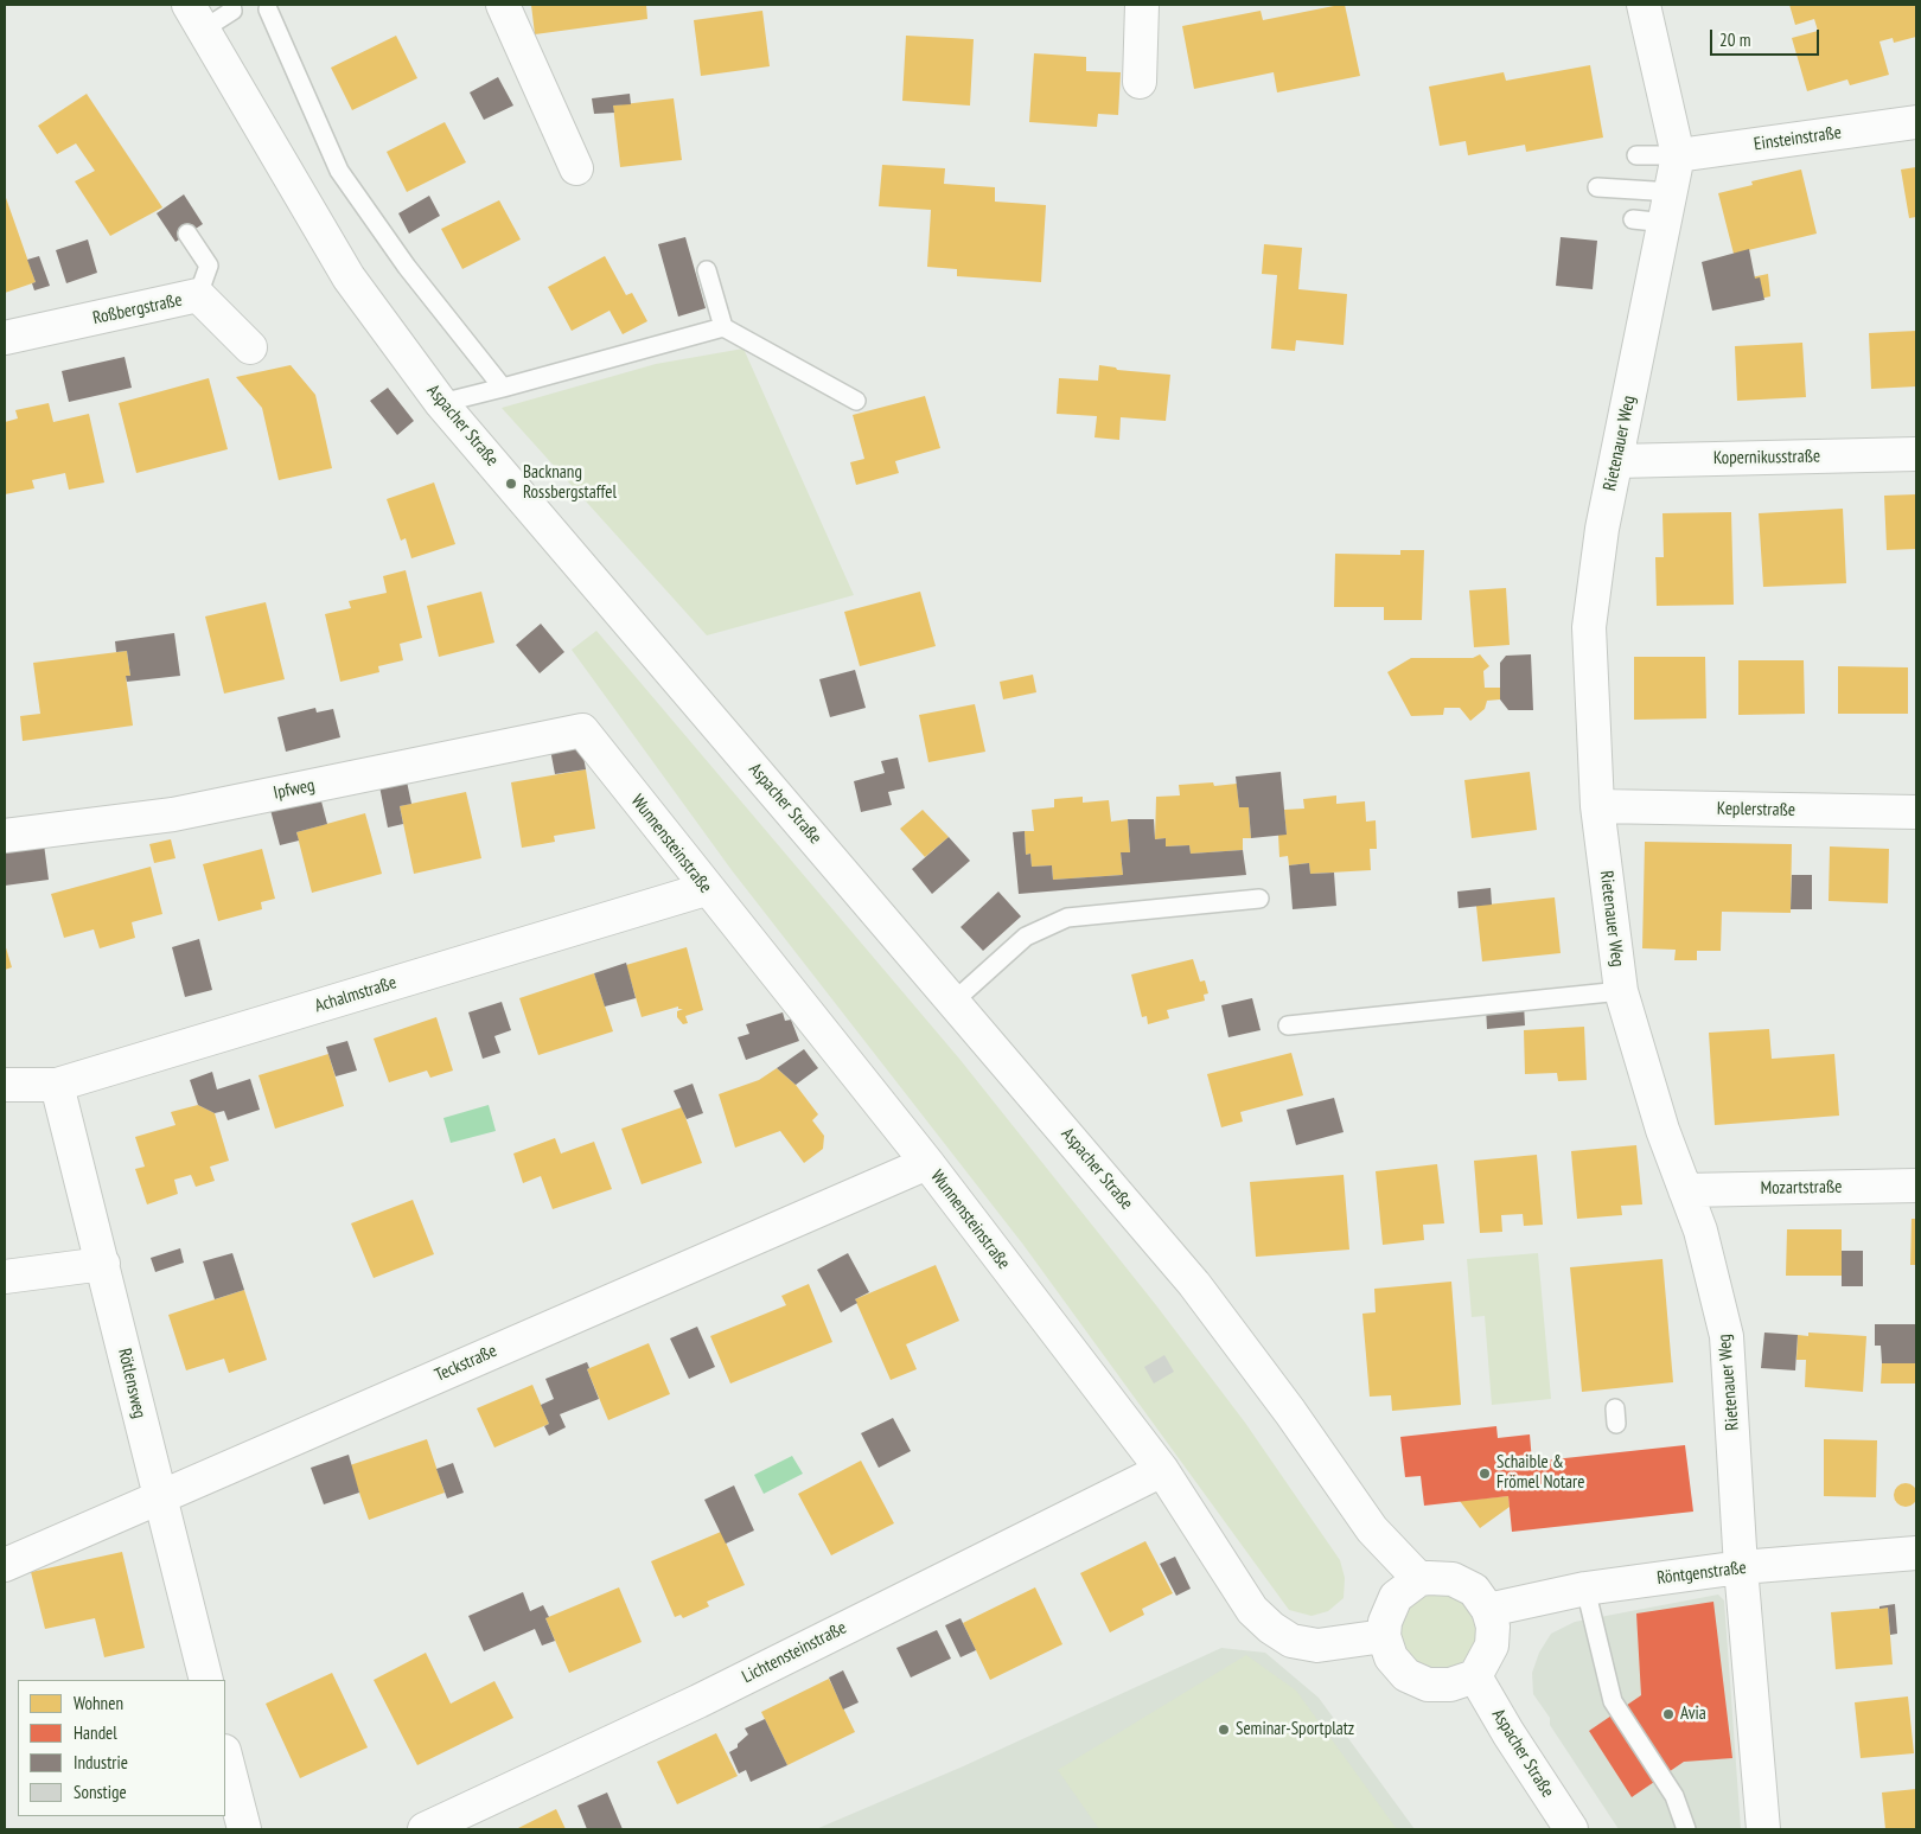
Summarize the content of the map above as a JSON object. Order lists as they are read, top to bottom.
{
  "streets": {
    "street": [
      "Einsteinstraße",
      "Roßbergstraße",
      "Aspacher Straße",
      "Rietenauer Weg",
      "Kopernikusstraße",
      "Ipfweg",
      "Keplerstraße",
      "Wunnensteinstraße",
      "Achalmstraße",
      "Mozartstraße",
      "Teckstraße",
      "Rötlensweg",
      "Röntgenstraße",
      "Lichtensteinstraße"
    ]
  },
  "crossings": [
    ["Einsteinstraße", "Rietenauer Weg"],
    ["Aspacher Straße", "Wunnensteinstraße"],
    ["Aspacher Straße", "Röntgenstraße"],
    ["Rietenauer Weg", "Kopernikusstraße"],
    ["Rietenauer Weg", "Keplerstraße"],
    ["Rietenauer Weg", "Mozartstraße"],
    ["Rietenauer Weg", "Röntgenstraße"],
    ["Ipfweg", "Wunnensteinstraße"],
    ["Wunnensteinstraße", "Achalmstraße"],
    ["Wunnensteinstraße", "Teckstraße"],
    ["Wunnensteinstraße", "Röntgenstraße"],
    ["Wunnensteinstraße", "Lichtensteinstraße"],
    ["Achalmstraße", "Rötlensweg"],
    ["Teckstraße", "Rötlensweg"]
  ],
  "places": [
    "Backnang Rossbergstaffel",
    "Schaible & Frömel Notare",
    "Avia",
    "Seminar-Sportplatz"
  ],
  "legend": [
    "Wohnen",
    "Handel",
    "Industrie",
    "Sonstige"
  ],
  "scale_bar": "20 m"
}
